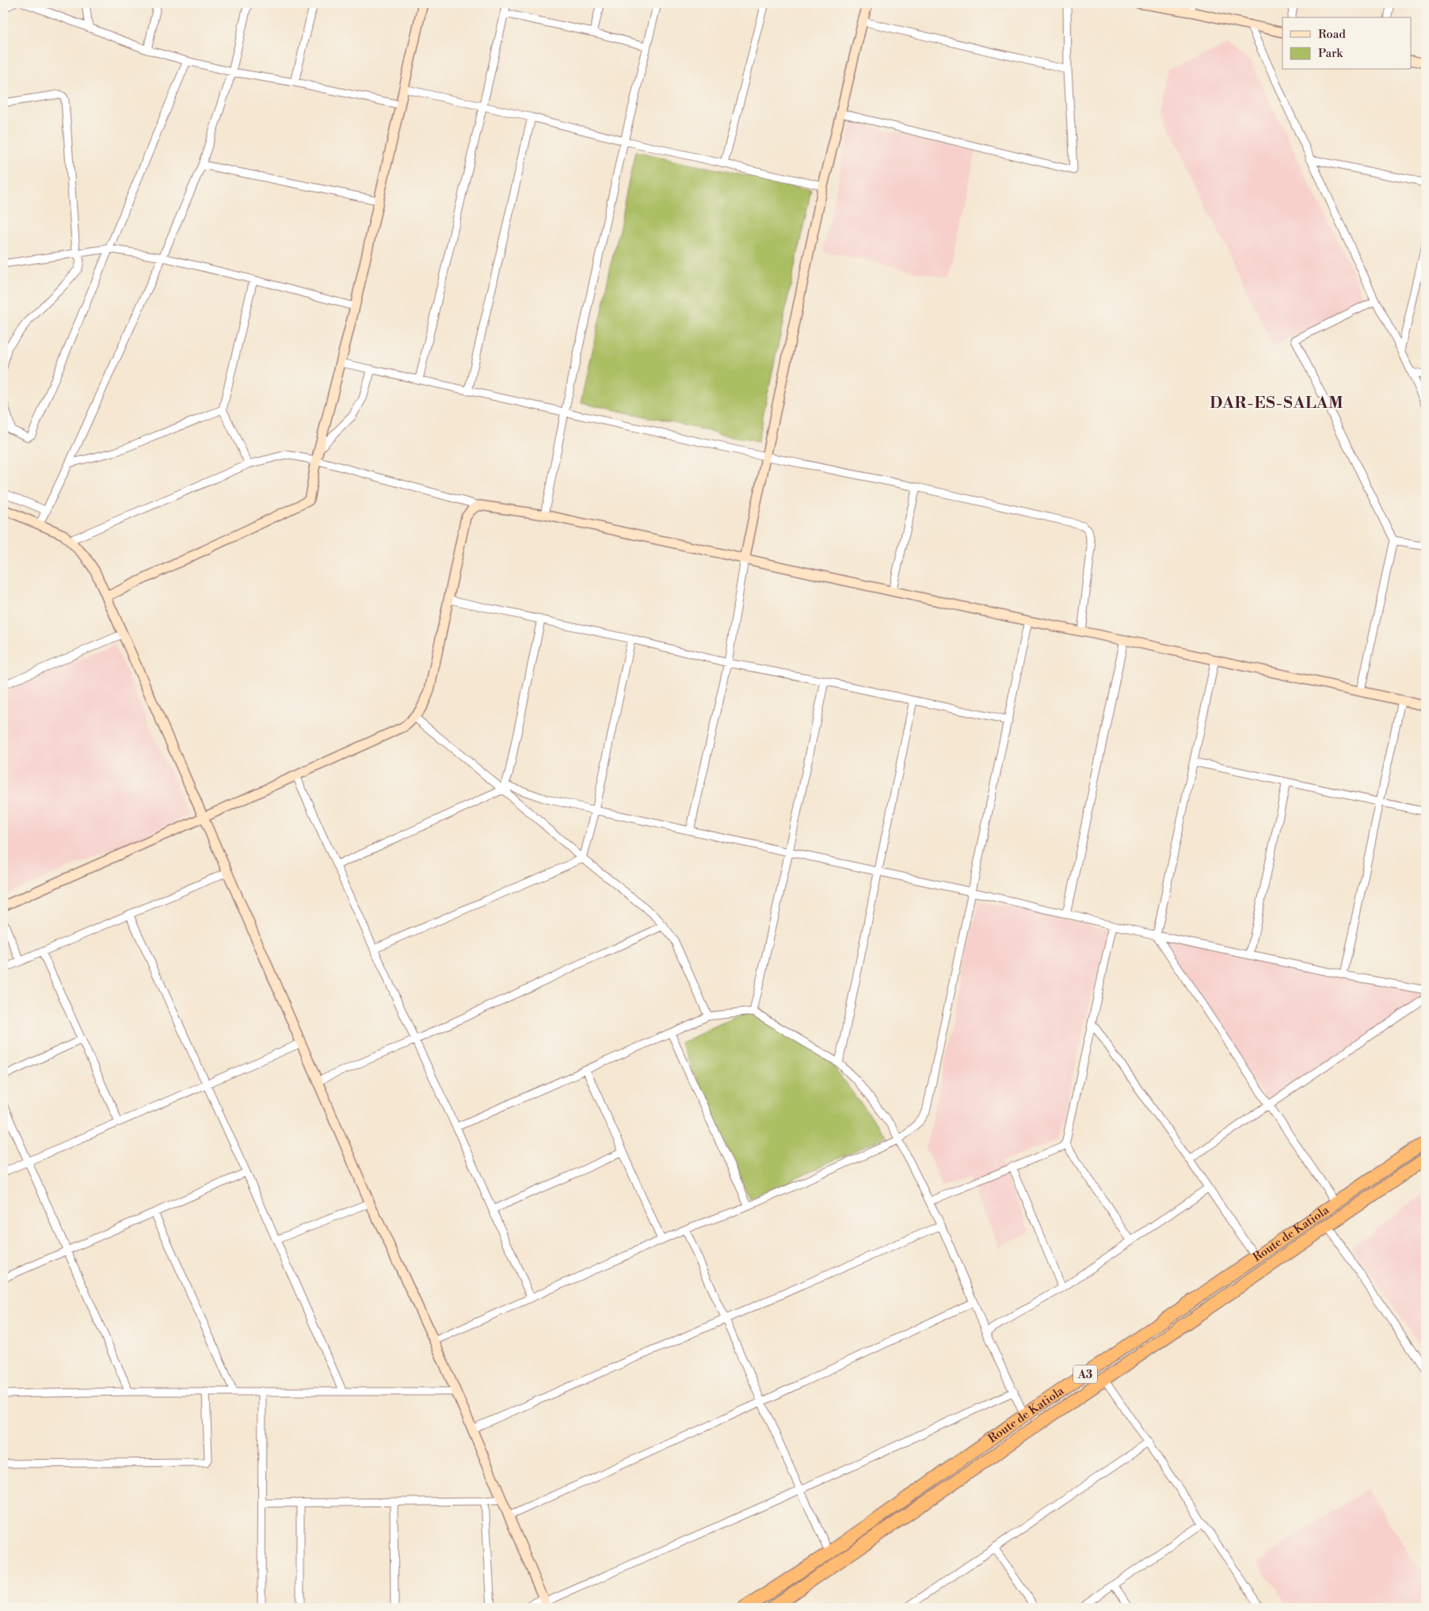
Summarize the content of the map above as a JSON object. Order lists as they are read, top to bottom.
{
  "streets": {
    "highway": ["Route de Katiola", "A3"]
  },
  "districts": ["DAR-ES-SALAM"],
  "legend": ["Road", "Park"]
}
